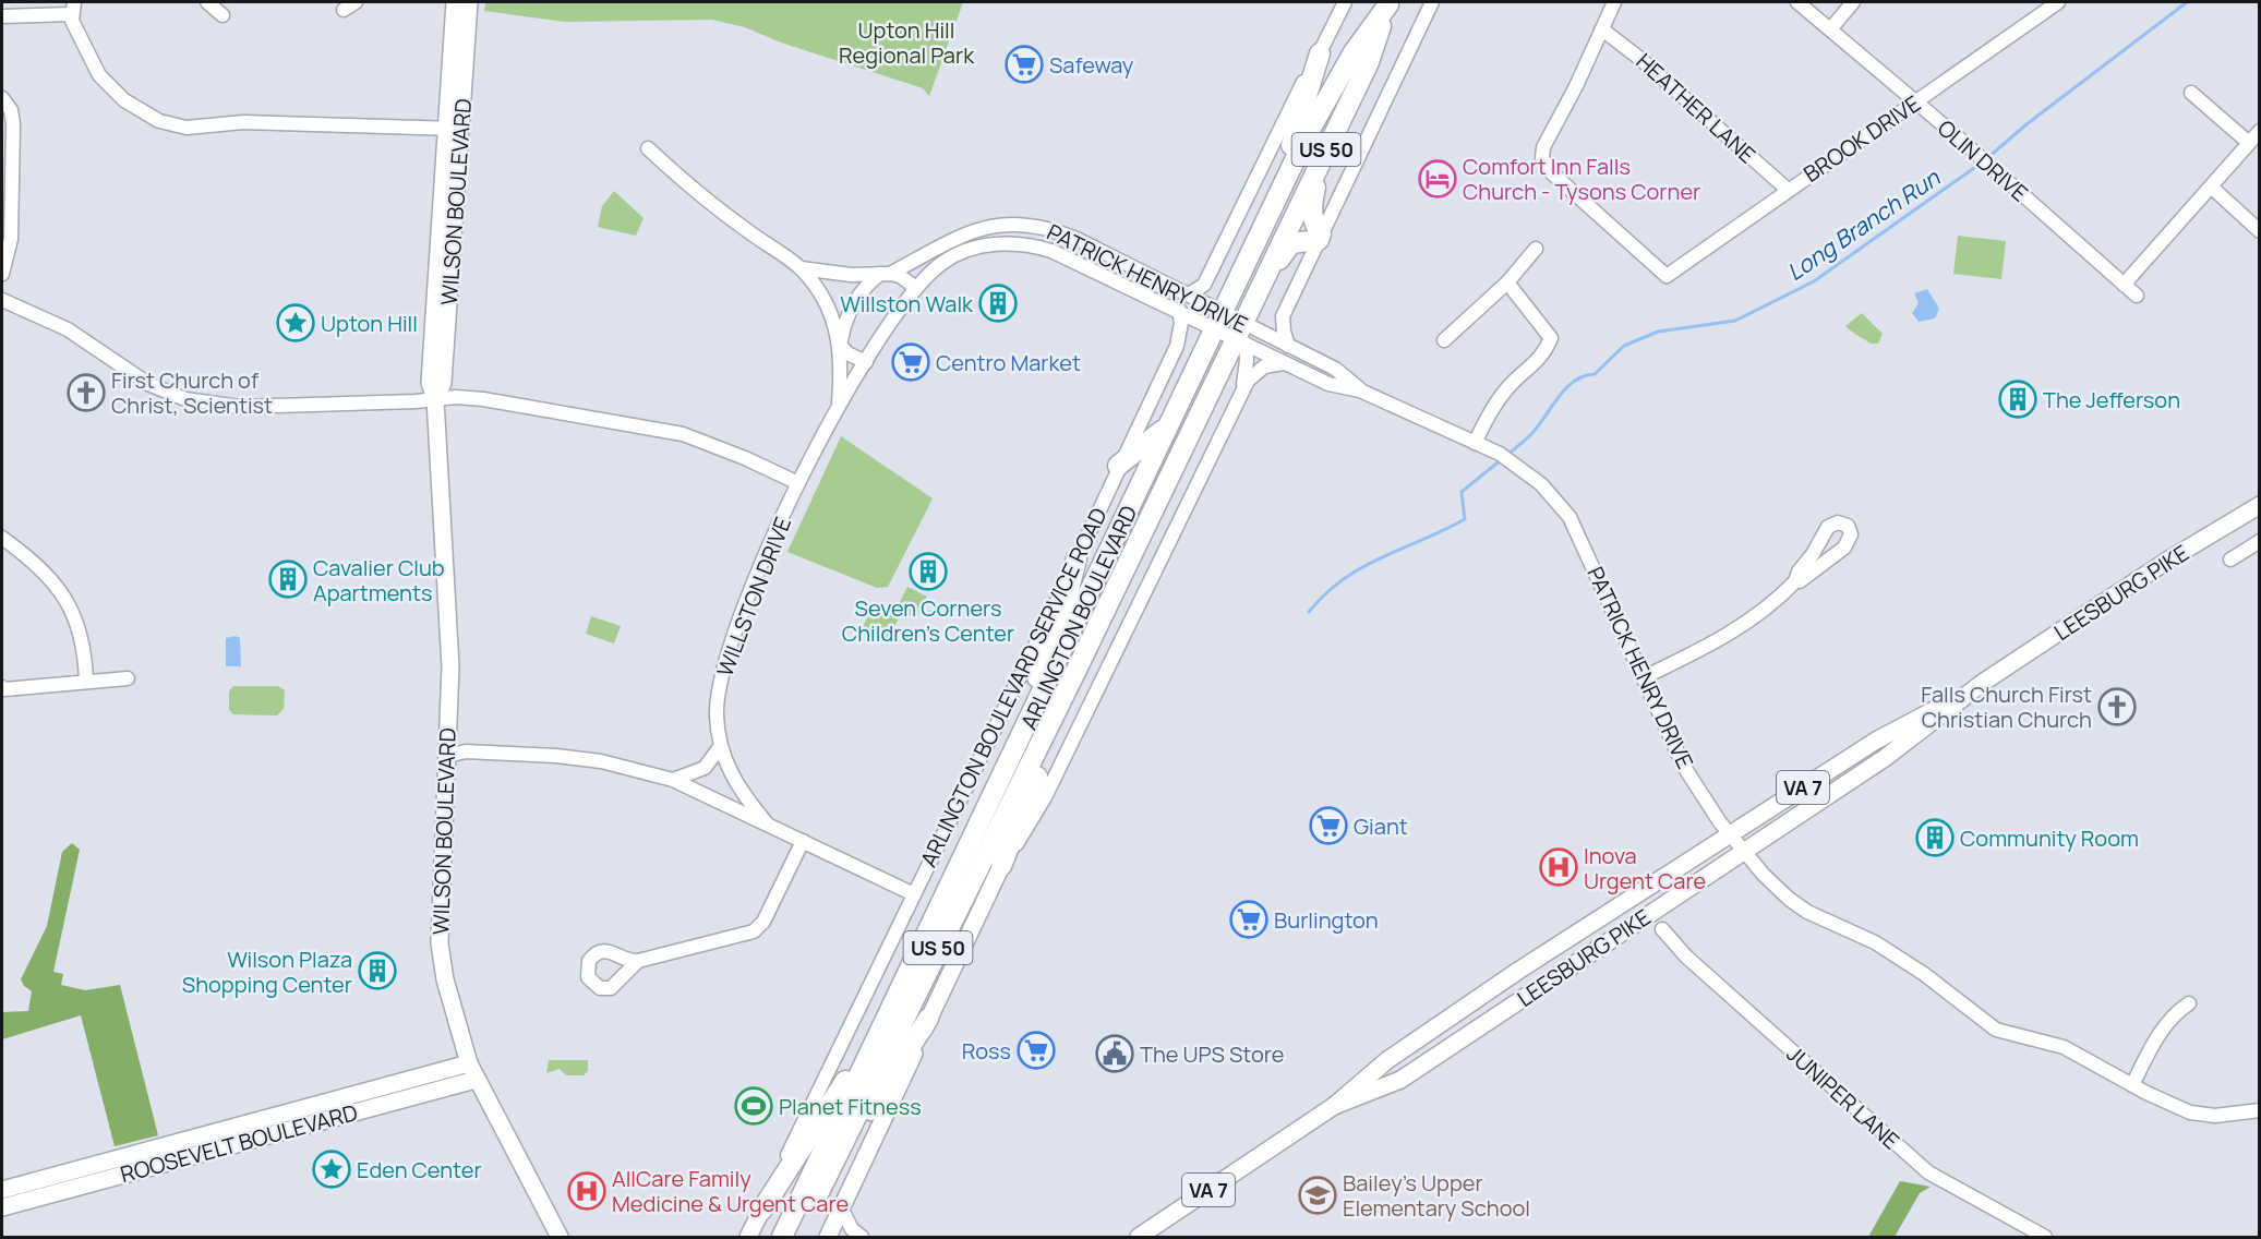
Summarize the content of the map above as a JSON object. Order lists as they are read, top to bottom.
{
  "streets": {
    "highway": ["US 50", "ARLINGTON BOULEVARD"],
    "main road": [
      "WILSON BOULEVARD",
      "LEESBURG PIKE",
      "ARLINGTON BOULEVARD SERVICE ROAD",
      "VA 7",
      "ROOSEVELT BOULEVARD"
    ],
    "street": [
      "HEATHER LANE",
      "BROOK DRIVE",
      "OLIN DRIVE",
      "PATRICK HENRY DRIVE",
      "WILLSTON DRIVE",
      "JUNIPER LANE"
    ]
  },
  "crossings": [
    ["HEATHER LANE", "BROOK DRIVE"],
    ["BROOK DRIVE", "OLIN DRIVE"],
    ["WILSON BOULEVARD", "ROOSEVELT BOULEVARD"],
    ["PATRICK HENRY DRIVE", "LEESBURG PIKE"],
    ["PATRICK HENRY DRIVE", "WILLSTON DRIVE"],
    ["PATRICK HENRY DRIVE", "ARLINGTON BOULEVARD"],
    ["PATRICK HENRY DRIVE", "ARLINGTON BOULEVARD SERVICE ROAD"]
  ],
  "water": ["Long Branch Run"],
  "parks": ["Upton Hill Regional Park"],
  "places": {
    "supermarket": [
      "Safeway",
      "Centro Market",
      "Giant",
      "Burlington",
      "Ross"
    ],
    "hotel": ["Comfort Inn Falls Church - Tysons Corner"],
    "building": [
      "Willston Walk",
      "The Jefferson",
      "Seven Corners Children’s Center",
      "Cavalier Club Apartments",
      "Community Room",
      "Wilson Plaza Shopping Center"
    ],
    "place": ["Upton Hill", "Eden Center"],
    "church": ["First Church of Christ, Scientist", "Falls Church First Christian Church"],
    "hospital": ["Inova Urgent Care", "AllCare Family Medicine & Urgent Care"],
    "public building": ["The UPS Store"],
    "sports": ["Planet Fitness"],
    "school or university": ["Bailey's Upper Elementary School"]
  }
}
